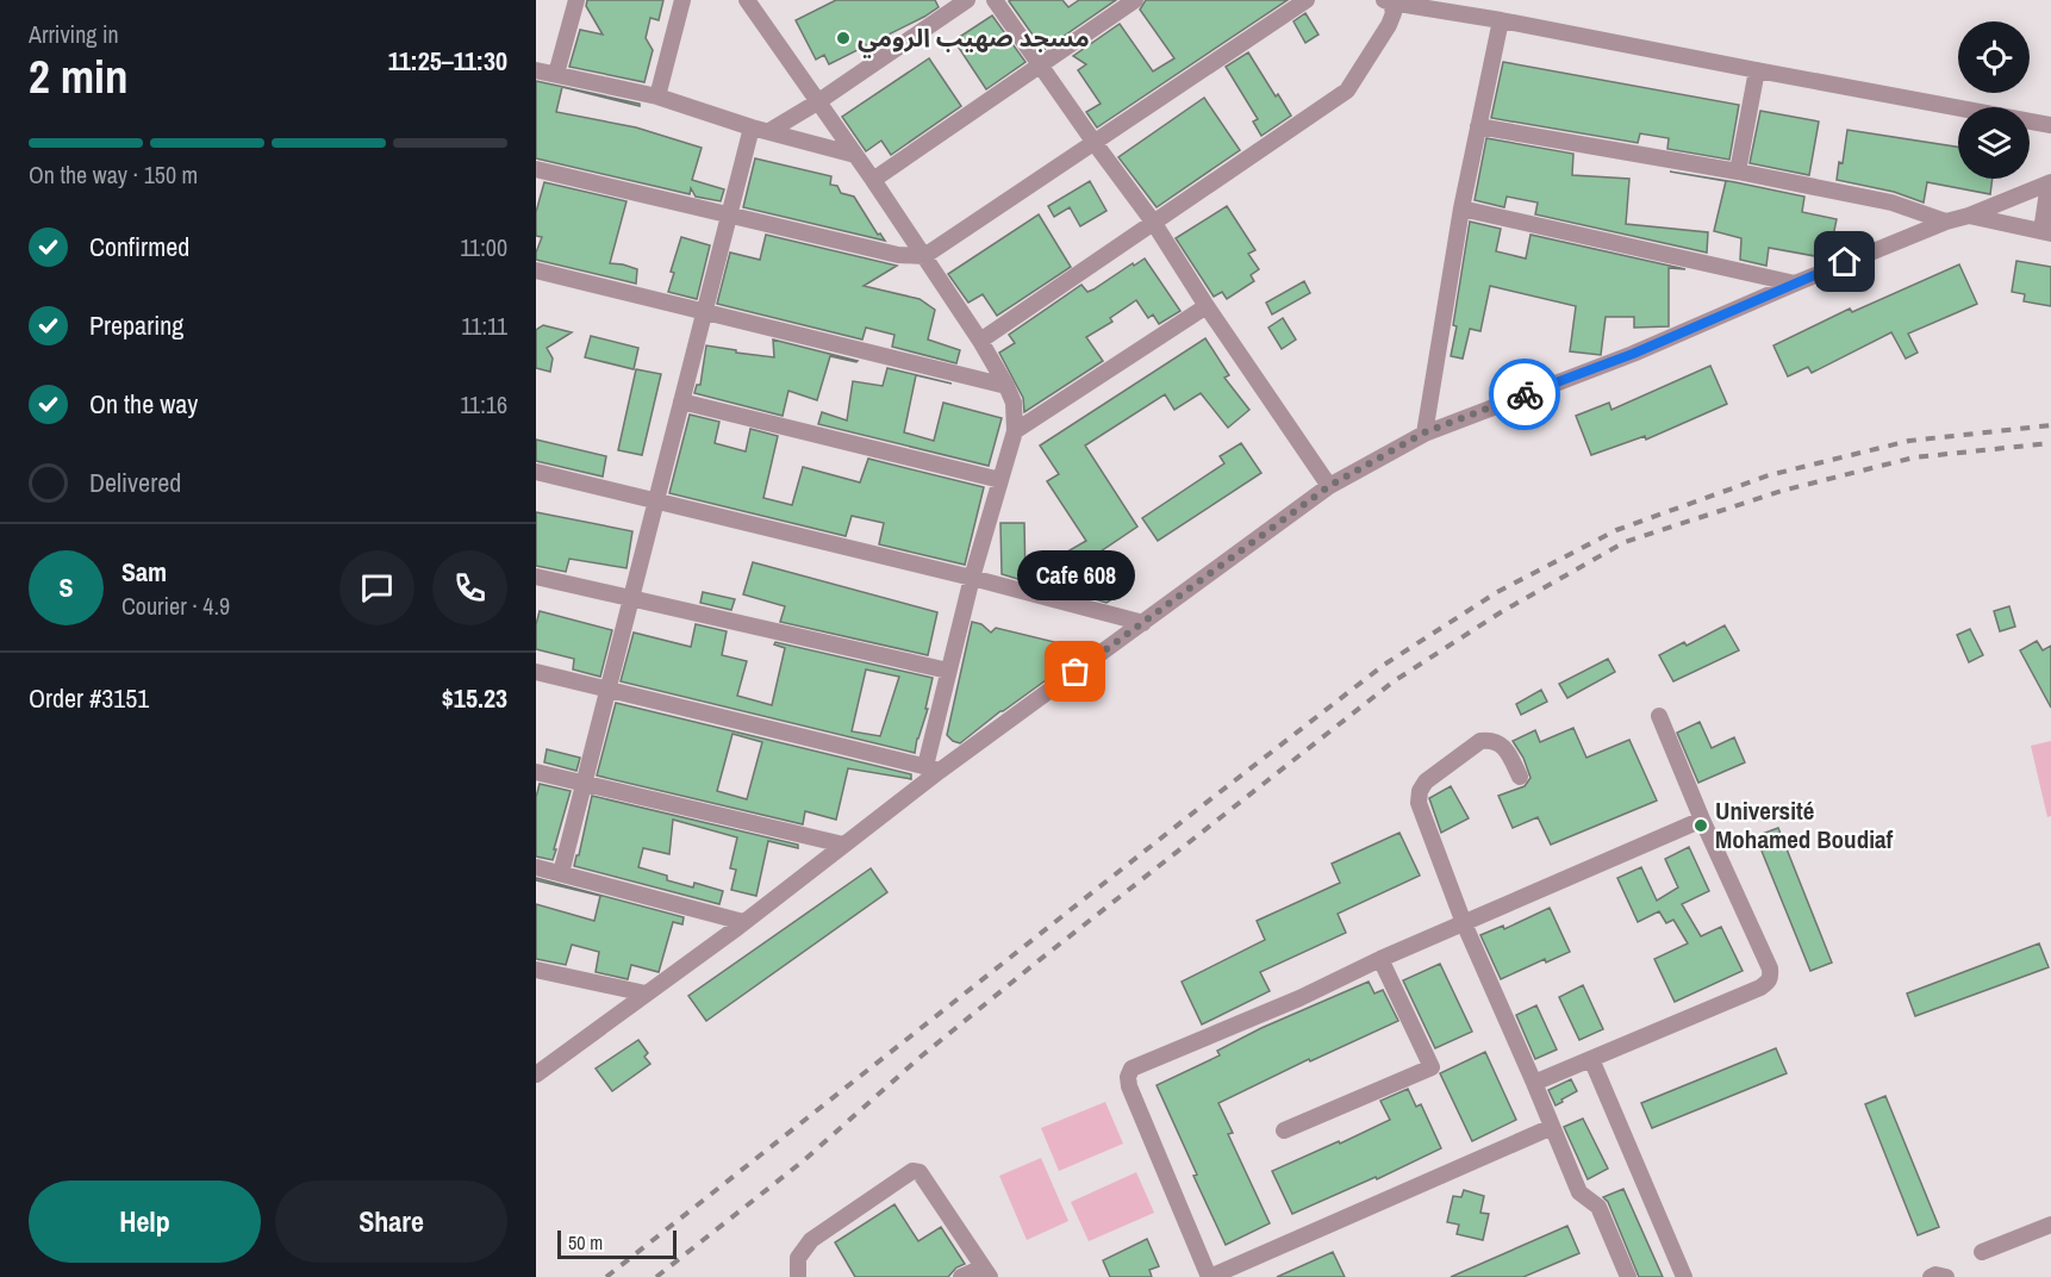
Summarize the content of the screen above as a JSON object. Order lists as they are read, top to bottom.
{
  "places": ["مسجد صهيب الرومي", "Cafe 608", "Université Mohamed Boudiaf"],
  "scale_bar": "50 m",
  "page": {
    "heading": ["2 min", "Arriving in", "11:25–11:30"],
    "panel": [
      "Sam",
      "Courier · 4.9",
      "Order #3151",
      "$15.23"
    ],
    "bar": "On the way · 150 m",
    "list": [
      ["Confirmed", "11:00"],
      ["Preparing", "11:11"],
      ["On the way", "11:16"],
      "Delivered"
    ],
    "round": "S",
    "bubble": "Cafe 608",
    "buttons": ["Help", "Share"],
    "scale": "50 m"
  }
}
